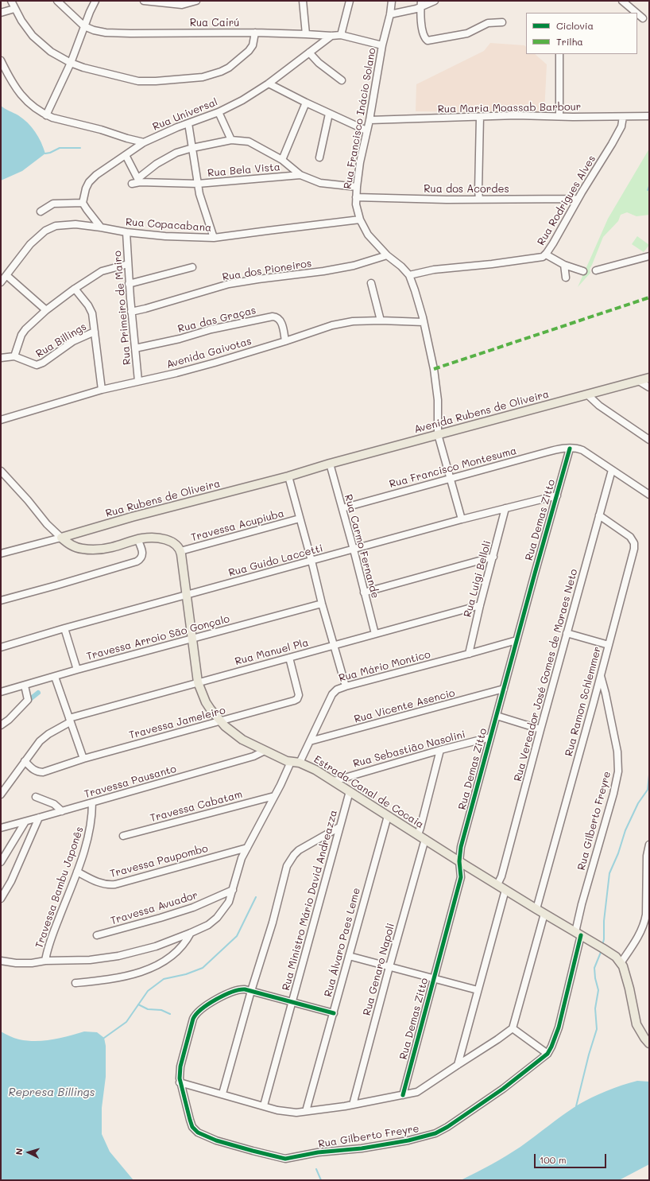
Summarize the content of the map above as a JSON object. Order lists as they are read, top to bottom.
{
  "streets": {
    "main road": ["Avenida Rubens de Oliveira", "Rua Rubens de Oliveira", "Estrada Canal de Cocaia"],
    "street": [
      "Rua Cairú",
      "Rua Maria Moassab Barbour",
      "Rua Universal",
      "Rua Francisco Inácio Solano",
      "Rua Bela Vista",
      "Rua dos Acordes",
      "Rua Rodrigues Alves",
      "Rua Copacabana",
      "Rua dos Pioneiros",
      "Rua Primeiro de Mairo",
      "Rua das Graças",
      "Rua Billings",
      "Avenida Gaivotas",
      "Rua Francisco Montesuma",
      "Rua Demas Zitto",
      "Travessa Acupiuba",
      "Rua Carmo Fernande",
      "Rua Guido Laccetti",
      "Rua Luigi Belloli",
      "Travessa Arroio São Gonçalo",
      "Rua Manuel Pla",
      "Rua Mário Montico",
      "Rua Vereador José Gomes de Moraes Neto",
      "Rua Ramon Schlemmer",
      "Rua Vicente Asencio",
      "Travessa Jameleiro",
      "Rua Sebastião Nasolini",
      "Travessa Pausanto",
      "Travessa Cabatam",
      "Rua Gilberto Freyre",
      "Travessa Paupombo",
      "Travessa Bambu Japonês",
      "Rua Ministro Mário David Andreazza",
      "Travessa Avuador",
      "Rua Álvaro Paes Leme",
      "Rua Genaro Napoli"
    ]
  },
  "crossings": [
    ["Rua Cairú", "Rua Universal"],
    ["Rua Cairú", "Rua Francisco Inácio Solano"],
    ["Rua Maria Moassab Barbour", "Rua Francisco Inácio Solano"],
    ["Rua Maria Moassab Barbour", "Rua Rodrigues Alves"],
    ["Rua Francisco Inácio Solano", "Rua Bela Vista"],
    ["Rua Francisco Inácio Solano", "Rua dos Acordes"],
    ["Rua Francisco Inácio Solano", "Rua Rodrigues Alves"],
    ["Rua Francisco Inácio Solano", "Rua Copacabana"],
    ["Rua Francisco Inácio Solano", "Rua dos Pioneiros"],
    ["Rua Francisco Inácio Solano", "Avenida Gaivotas"],
    ["Rua Francisco Inácio Solano", "Avenida Rubens de Oliveira"],
    ["Rua Francisco Inácio Solano", "Rua Francisco Montesuma"],
    ["Rua Francisco Inácio Solano", "Rua Guido Laccetti"],
    ["Rua dos Acordes", "Rua Rodrigues Alves"],
    ["Rua Copacabana", "Rua Primeiro de Mairo"],
    ["Rua dos Pioneiros", "Rua Primeiro de Mairo"],
    ["Rua Primeiro de Mairo", "Rua das Graças"],
    ["Rua Primeiro de Mairo", "Avenida Gaivotas"],
    ["Rua das Graças", "Avenida Gaivotas"],
    ["Avenida Rubens de Oliveira", "Rua Rubens de Oliveira"],
    ["Avenida Rubens de Oliveira", "Rua Carmo Fernande"],
    ["Rua Francisco Montesuma", "Rua Demas Zitto"],
    ["Rua Francisco Montesuma", "Rua Carmo Fernande"],
    ["Rua Francisco Montesuma", "Rua Vereador José Gomes de Moraes Neto"],
    ["Rua Rubens de Oliveira", "Rua Carmo Fernande"],
    ["Rua Demas Zitto", "Rua Guido Laccetti"],
    ["Rua Demas Zitto", "Rua Mário Montico"],
    ["Rua Demas Zitto", "Rua Vicente Asencio"],
    ["Rua Demas Zitto", "Rua Sebastião Nasolini"],
    ["Rua Demas Zitto", "Estrada Canal de Cocaia"],
    ["Travessa Acupiuba", "Estrada Canal de Cocaia"],
    ["Rua Carmo Fernande", "Rua Guido Laccetti"],
    ["Rua Carmo Fernande", "Rua Manuel Pla"],
    ["Rua Guido Laccetti", "Rua Luigi Belloli"],
    ["Rua Guido Laccetti", "Estrada Canal de Cocaia"],
    ["Rua Luigi Belloli", "Rua Manuel Pla"],
    ["Rua Luigi Belloli", "Rua Mário Montico"],
    ["Travessa Arroio São Gonçalo", "Estrada Canal de Cocaia"],
    ["Rua Manuel Pla", "Travessa Jameleiro"],
    ["Rua Manuel Pla", "Estrada Canal de Cocaia"],
    ["Rua Mário Montico", "Rua Vicente Asencio"],
    ["Rua Mário Montico", "Estrada Canal de Cocaia"],
    ["Rua Vereador José Gomes de Moraes Neto", "Rua Ramon Schlemmer"],
    ["Rua Vereador José Gomes de Moraes Neto", "Estrada Canal de Cocaia"],
    ["Rua Ramon Schlemmer", "Estrada Canal de Cocaia"],
    ["Rua Ramon Schlemmer", "Rua Gilberto Freyre"],
    ["Travessa Jameleiro", "Estrada Canal de Cocaia"],
    ["Rua Sebastião Nasolini", "Estrada Canal de Cocaia"],
    ["Travessa Pausanto", "Estrada Canal de Cocaia"],
    ["Travessa Pausanto", "Travessa Bambu Japonês"],
    ["Estrada Canal de Cocaia", "Rua Gilberto Freyre"],
    ["Estrada Canal de Cocaia", "Rua Ministro Mário David Andreazza"],
    ["Estrada Canal de Cocaia", "Rua Álvaro Paes Leme"],
    ["Estrada Canal de Cocaia", "Rua Genaro Napoli"],
    ["Rua Gilberto Freyre", "Rua Ministro Mário David Andreazza"],
    ["Rua Gilberto Freyre", "Rua Álvaro Paes Leme"],
    ["Travessa Paupombo", "Travessa Bambu Japonês"]
  ],
  "water": ["Represa Billings"],
  "legend": ["Ciclovia", "Trilha"],
  "scale_bar": "100 m",
  "north": "left"
}
